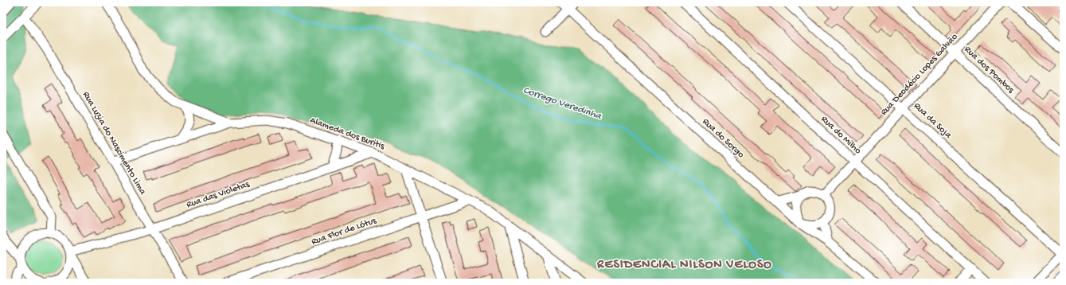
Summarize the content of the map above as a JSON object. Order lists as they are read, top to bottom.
{
  "streets": {
    "street": [
      "Rua dos Pombos",
      "Rua Deodécio Lopes Galvão",
      "Rua da Soja",
      "Alameda dos Buritis",
      "Rua do Milho",
      "Rua do Sorgo",
      "Rua Luzia do Nascimento Lima",
      "Rua das Violetas",
      "Rua Flor de Lótus"
    ]
  },
  "crossings": [
    ["Rua dos Pombos", "Rua Deodécio Lopes Galvão"],
    ["Rua Deodécio Lopes Galvão", "Rua da Soja"],
    ["Rua Deodécio Lopes Galvão", "Rua do Milho"],
    ["Rua Deodécio Lopes Galvão", "Rua do Sorgo"],
    ["Alameda dos Buritis", "Rua Luzia do Nascimento Lima"],
    ["Alameda dos Buritis", "Rua das Violetas"],
    ["Alameda dos Buritis", "Rua Flor de Lótus"],
    ["Rua Luzia do Nascimento Lima", "Rua das Violetas"]
  ],
  "districts": ["RESIDENCIAL NILSON VELOSO"],
  "water": ["Corrego Veredinha"]
}
